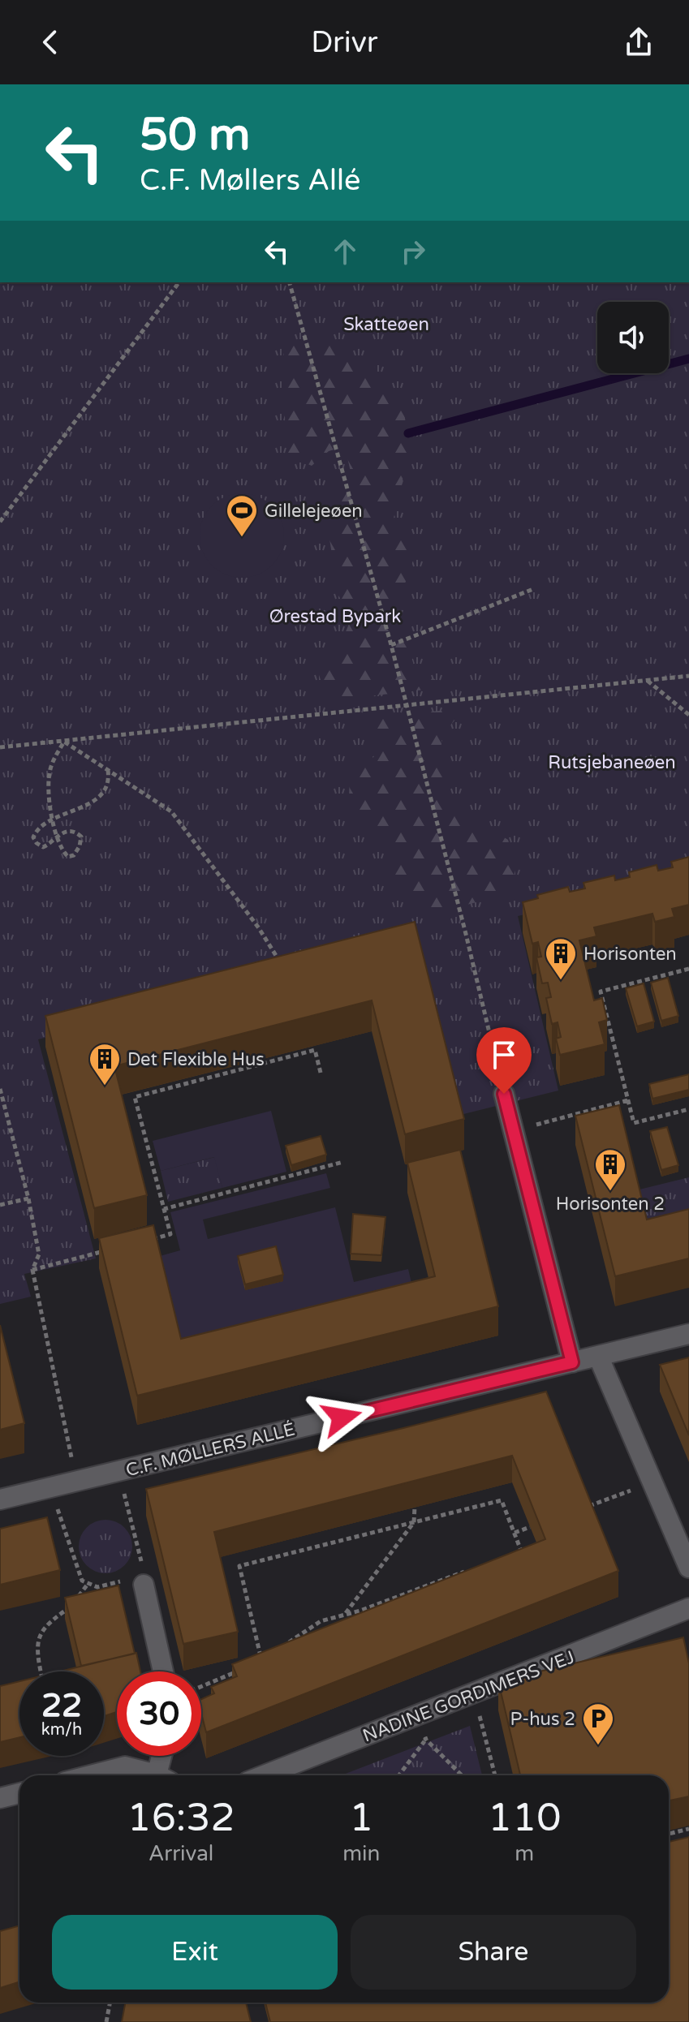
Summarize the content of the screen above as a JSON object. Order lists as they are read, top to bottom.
{
  "streets": {
    "street": ["C.F. MØLLERS ALLÉ", "NADINE GORDIMERS VEJ"]
  },
  "parks": ["Skatteøen", "Ørestad Bypark", "Rutsjebaneøen"],
  "places": {
    "sports": ["Gillelejeøen"],
    "building": ["Horisonten", "Det Flexible Hus", "Horisonten 2"],
    "parking": ["P-hus 2"]
  },
  "page": {
    "header": "Drivr",
    "turn": ["50 m", "C.F. Møllers Allé"],
    "speed": "22 km/h",
    "limit": "30",
    "eta": [
      "16:32",
      "Arrival",
      "1",
      "min",
      "110",
      "m"
    ],
    "buttons": ["Exit", "Share"]
  }
}
